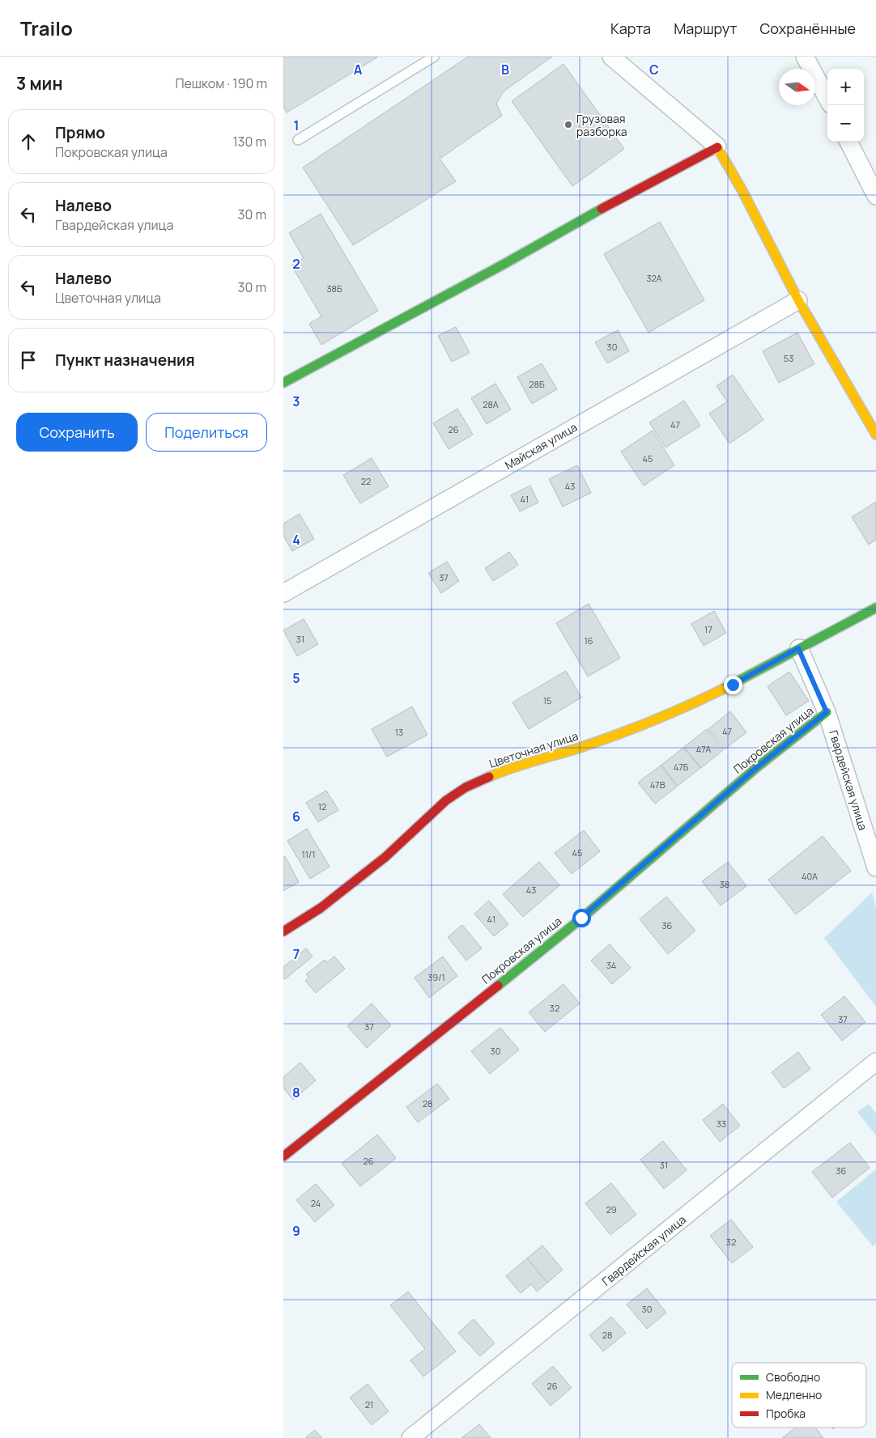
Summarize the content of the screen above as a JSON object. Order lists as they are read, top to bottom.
{
  "streets": {
    "street": [
      "Майская улица",
      "Покровская улица",
      "Цветочная улица",
      "Гвардейская улица"
    ]
  },
  "crossings": [
    ["Покровская улица", "Гвардейская улица"],
    ["Цветочная улица", "Гвардейская улица"]
  ],
  "places": ["Грузовая разборка"],
  "house_numbers": [
    "32А",
    "38Б",
    "30",
    "53",
    "28Б",
    "28А",
    "47",
    "26",
    "45",
    "22",
    "43",
    "41",
    "37",
    "17",
    "31",
    "16",
    "15",
    "47",
    "13",
    "47А",
    "47Б",
    "47В",
    "12",
    "45",
    "11/1",
    "40А",
    "38",
    "43",
    "41",
    "36",
    "34",
    "39/1",
    "32",
    "37",
    "37",
    "30",
    "28",
    "33",
    "26",
    "31",
    "36",
    "24",
    "29",
    "32",
    "30",
    "28",
    "26",
    "21"
  ],
  "legend": ["Свободно", "Медленно", "Пробка"],
  "north": "right",
  "page": {
    "header": "Trailo",
    "nav": ["Карта", "Маршрут", "Сохранённые"],
    "heading": ["3 мин", "Пешком · 190 m"],
    "map_buttons": ["+", "−"],
    "list": [
      ["Прямо", "Покровская улица", "130 m"],
      ["Налево", "Гвардейская улица", "30 m"],
      ["Налево", "Цветочная улица", "30 m"],
      "Пункт назначения"
    ],
    "buttons": ["Сохранить", "Поделиться"]
  },
  "grid": {
    "columns": ["A", "B", "C"],
    "rows": [
      "1",
      "2",
      "3",
      "4",
      "5",
      "6",
      "7",
      "8",
      "9"
    ]
  }
}
